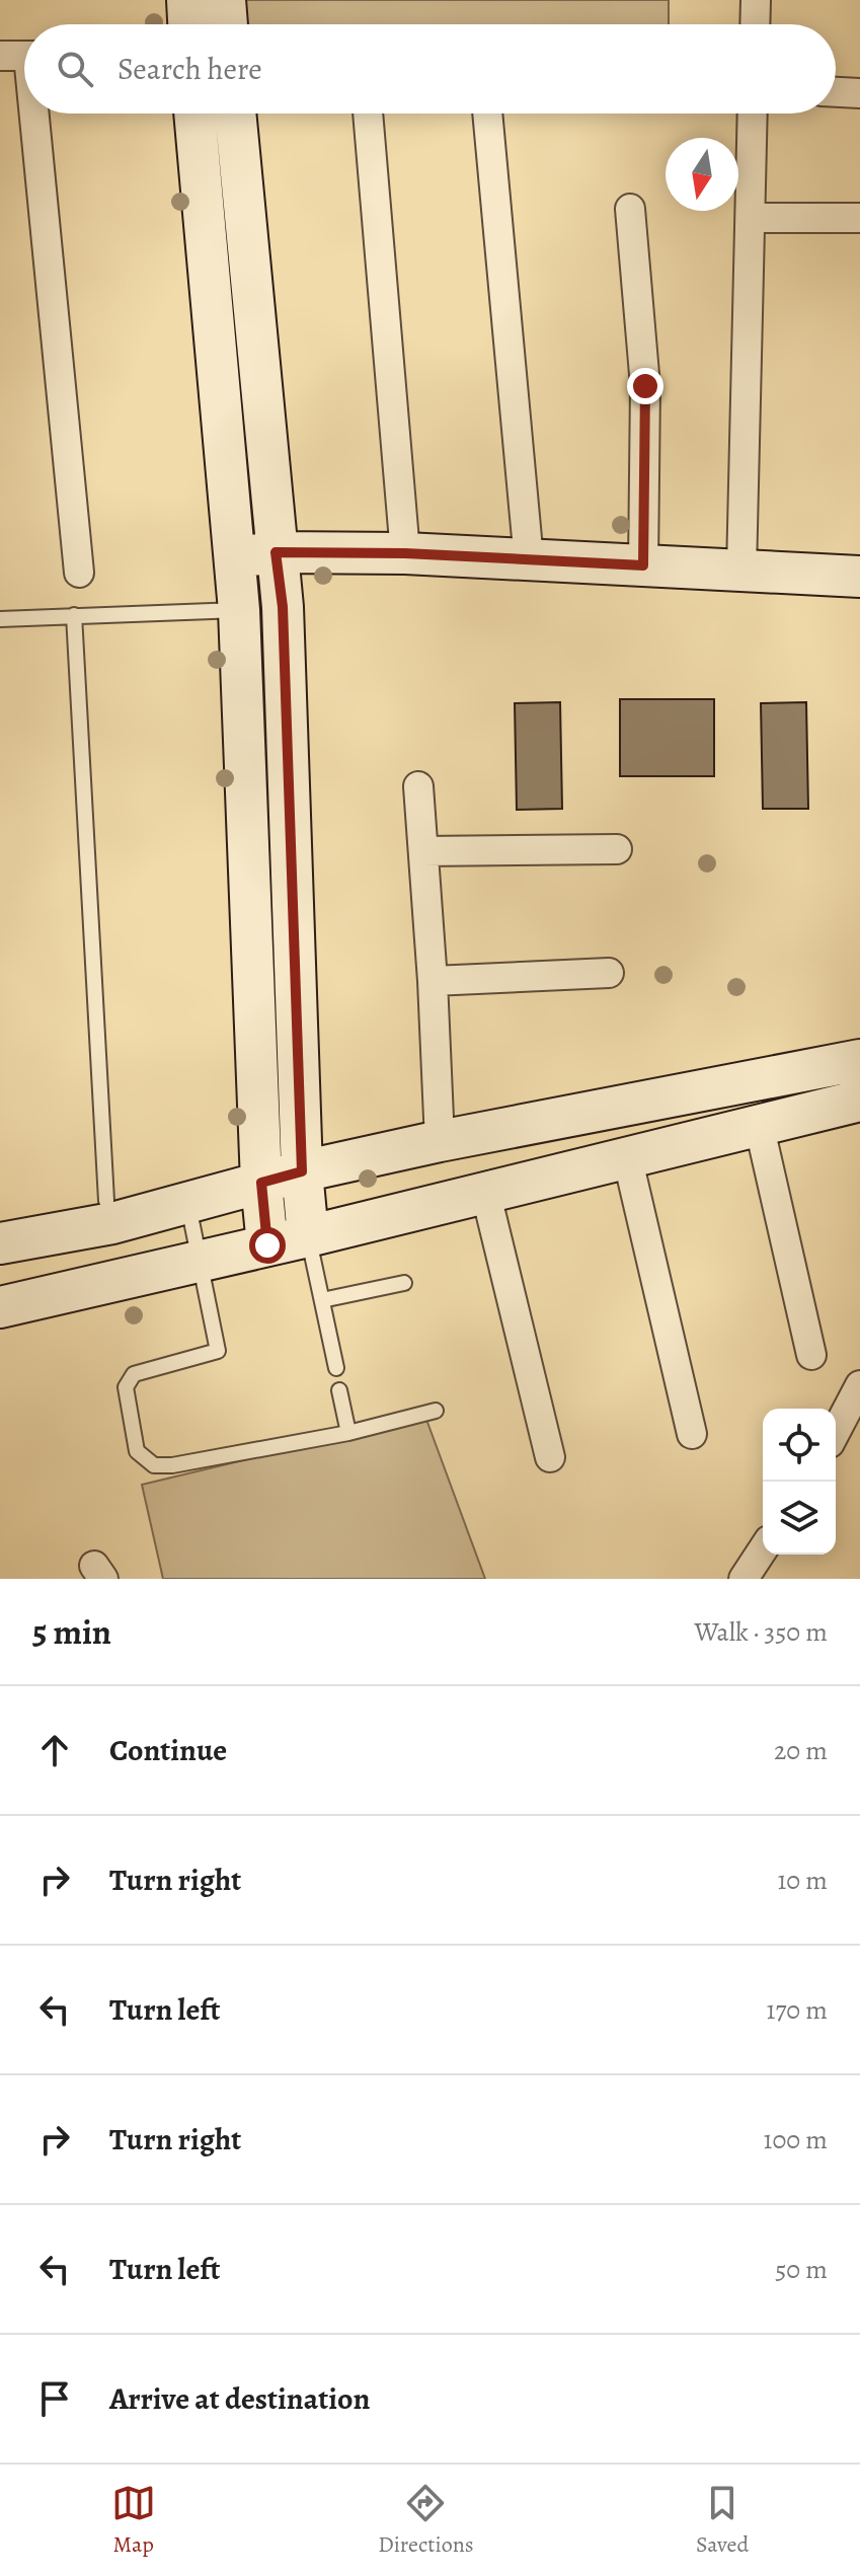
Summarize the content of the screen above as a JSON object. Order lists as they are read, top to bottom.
{
  "north": "bottom",
  "page": {
    "search": "Search here",
    "heading": ["5 min", "Walk · 350 m"],
    "list": [
      ["Continue", "20 m"],
      ["Turn right", "10 m"],
      ["Turn left", "170 m"],
      ["Turn right", "100 m"],
      ["Turn left", "50 m"],
      "Arrive at destination"
    ],
    "nav": ["Map", "Directions", "Saved"]
  }
}
